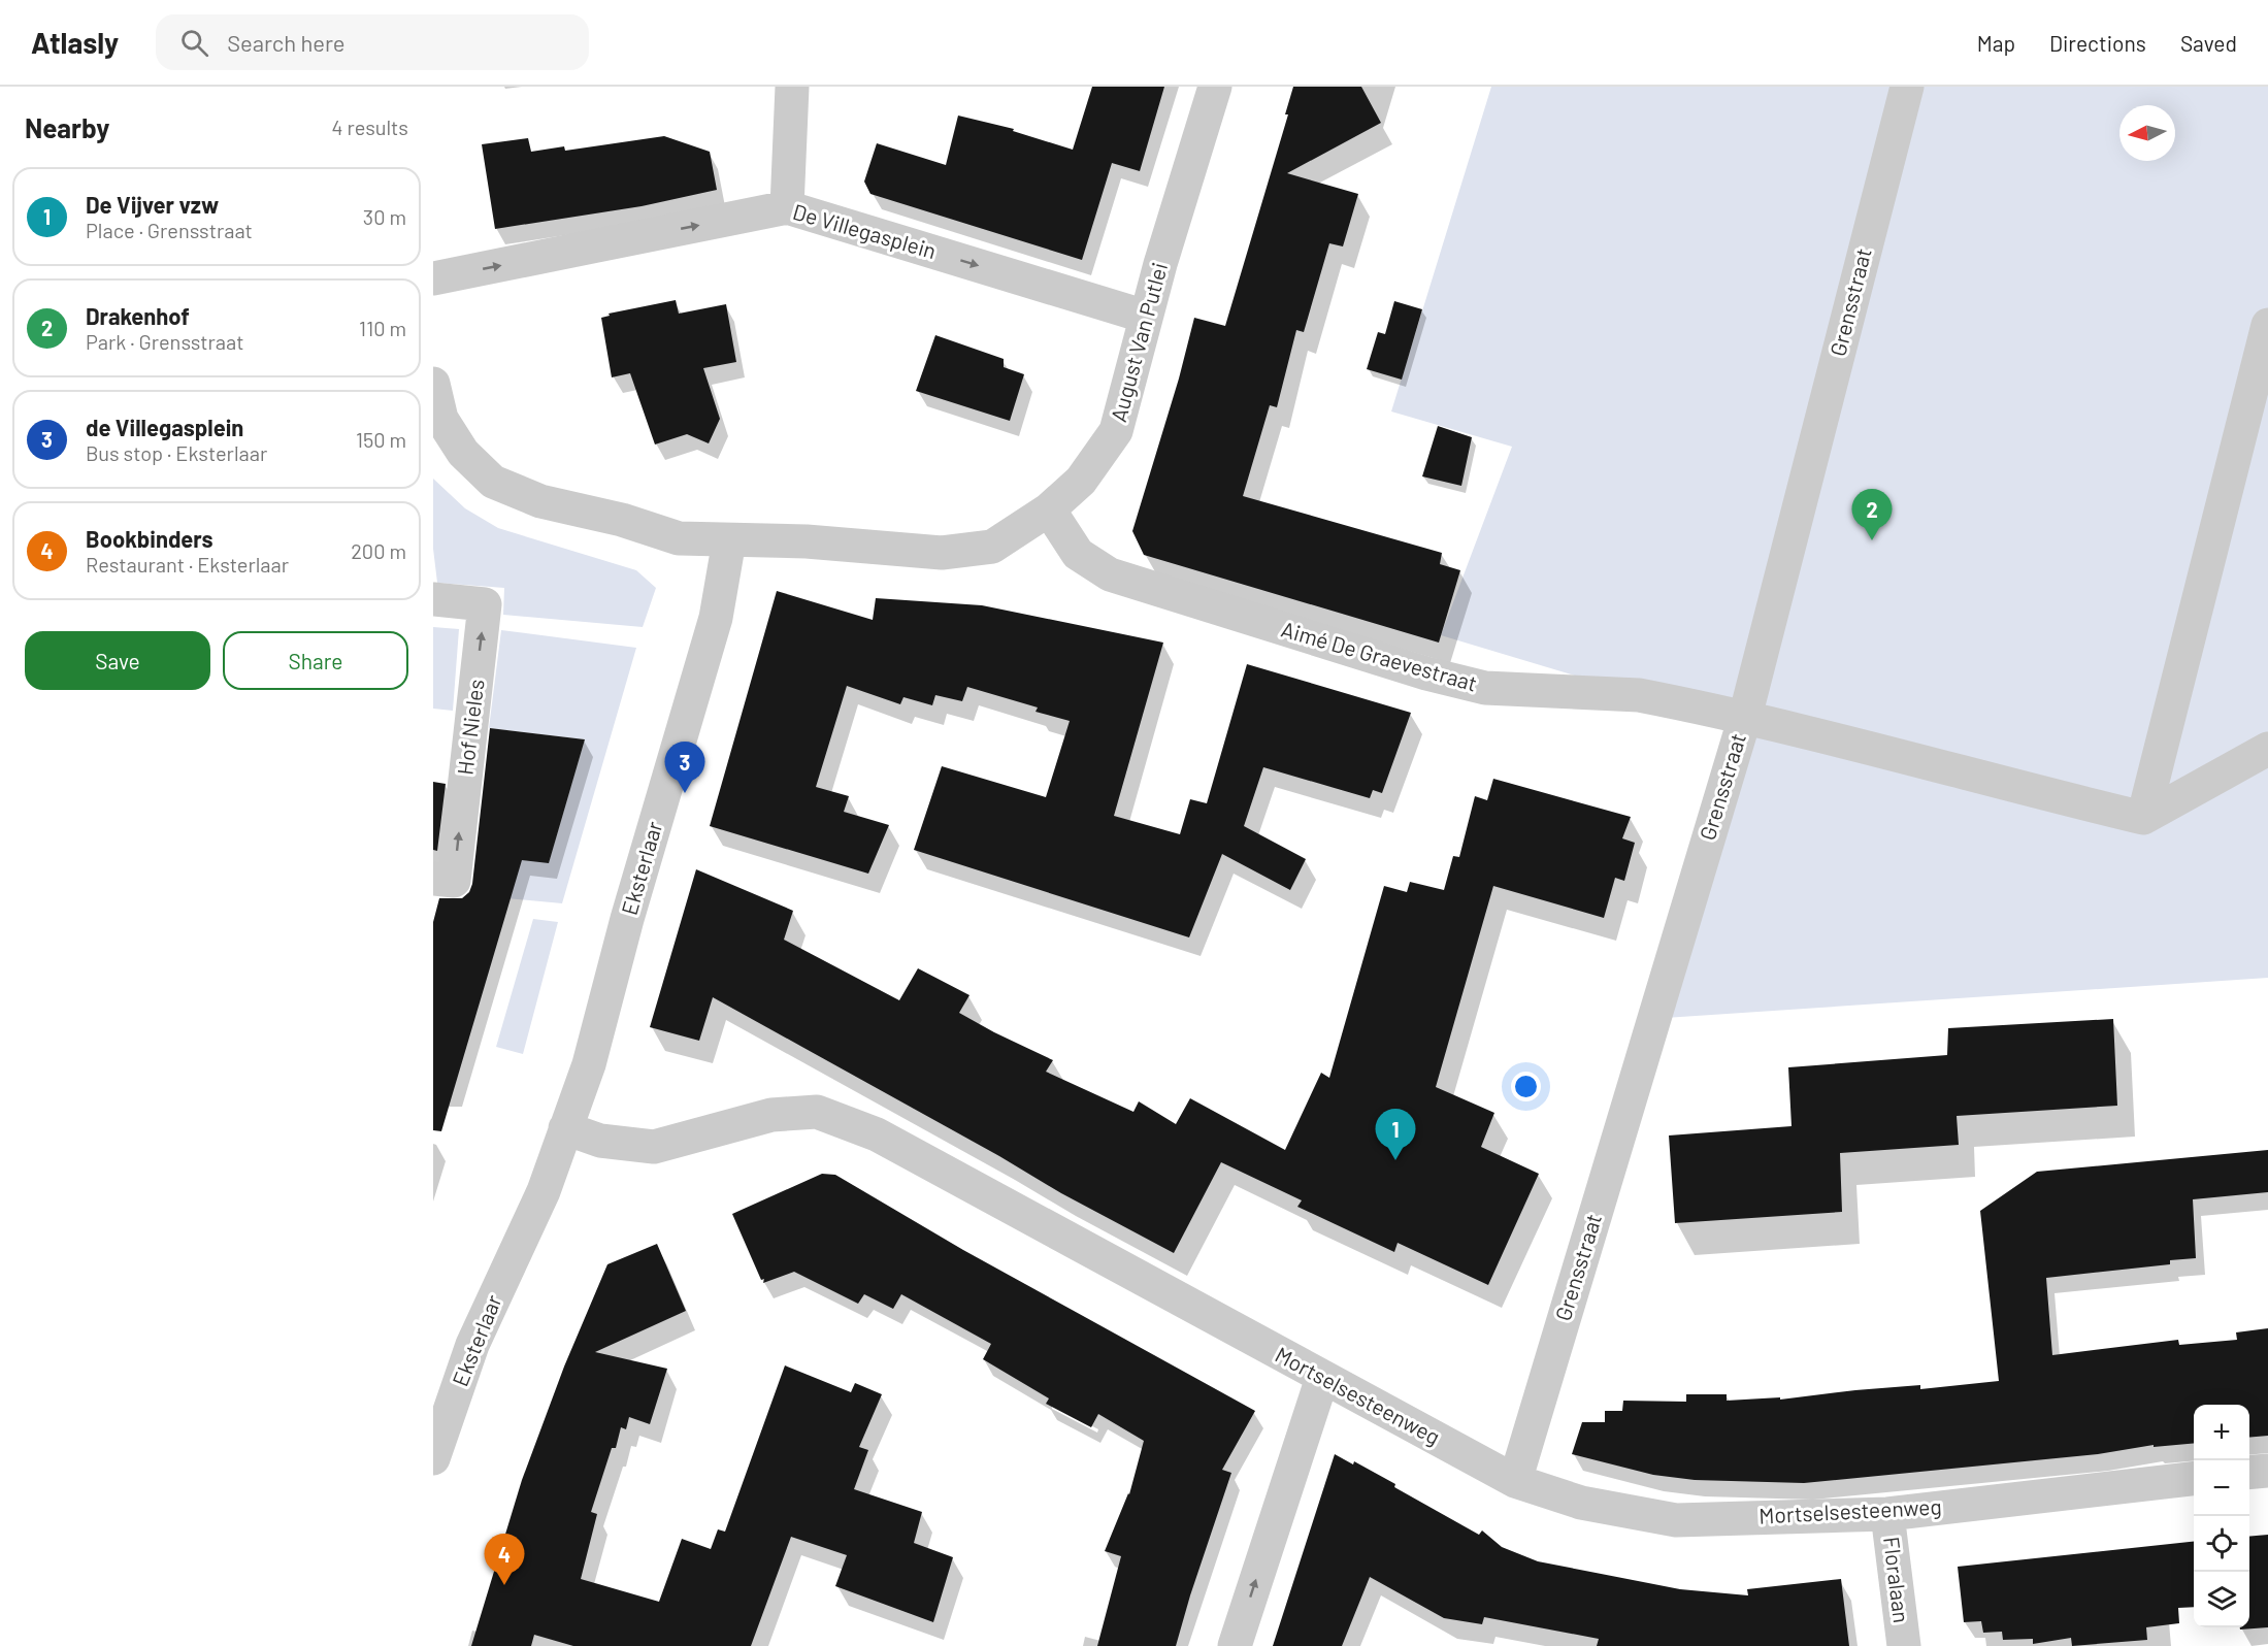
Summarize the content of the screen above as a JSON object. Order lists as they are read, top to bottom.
{
  "streets": {
    "street": [
      "De Villegasplein",
      "Grensstraat",
      "August Van Putlei",
      "Aimé De Graevestraat",
      "Hof Nieles",
      "Eksterlaar",
      "Mortselsesteenweg",
      "Floralaan"
    ]
  },
  "crossings": [
    ["De Villegasplein", "August Van Putlei"],
    ["Grensstraat", "Aimé De Graevestraat"],
    ["Grensstraat", "Mortselsesteenweg"],
    ["August Van Putlei", "Aimé De Graevestraat"],
    ["August Van Putlei", "Eksterlaar"],
    ["Eksterlaar", "Mortselsesteenweg"],
    ["Mortselsesteenweg", "Floralaan"]
  ],
  "one_way": ["De Villegasplein"],
  "north": "left",
  "page": {
    "header": "Atlasly",
    "search": "Search here",
    "nav": ["Map", "Directions", "Saved"],
    "heading": ["Nearby", "4 results"],
    "list": [
      {
        "mark": "1",
        "name": "De Vijver vzw",
        "note": "Place · Grensstraat",
        "value": "30 m"
      },
      {
        "mark": "2",
        "name": "Drakenhof",
        "note": "Park · Grensstraat",
        "value": "110 m"
      },
      {
        "mark": "3",
        "name": "de Villegasplein",
        "note": "Bus stop · Eksterlaar",
        "value": "150 m"
      },
      {
        "mark": "4",
        "name": "Bookbinders",
        "note": "Restaurant · Eksterlaar",
        "value": "200 m"
      }
    ],
    "pins": [
      "2",
      "3",
      "1",
      "4"
    ],
    "buttons": ["Save", "Share"],
    "map_buttons": ["+", "−"]
  }
}
